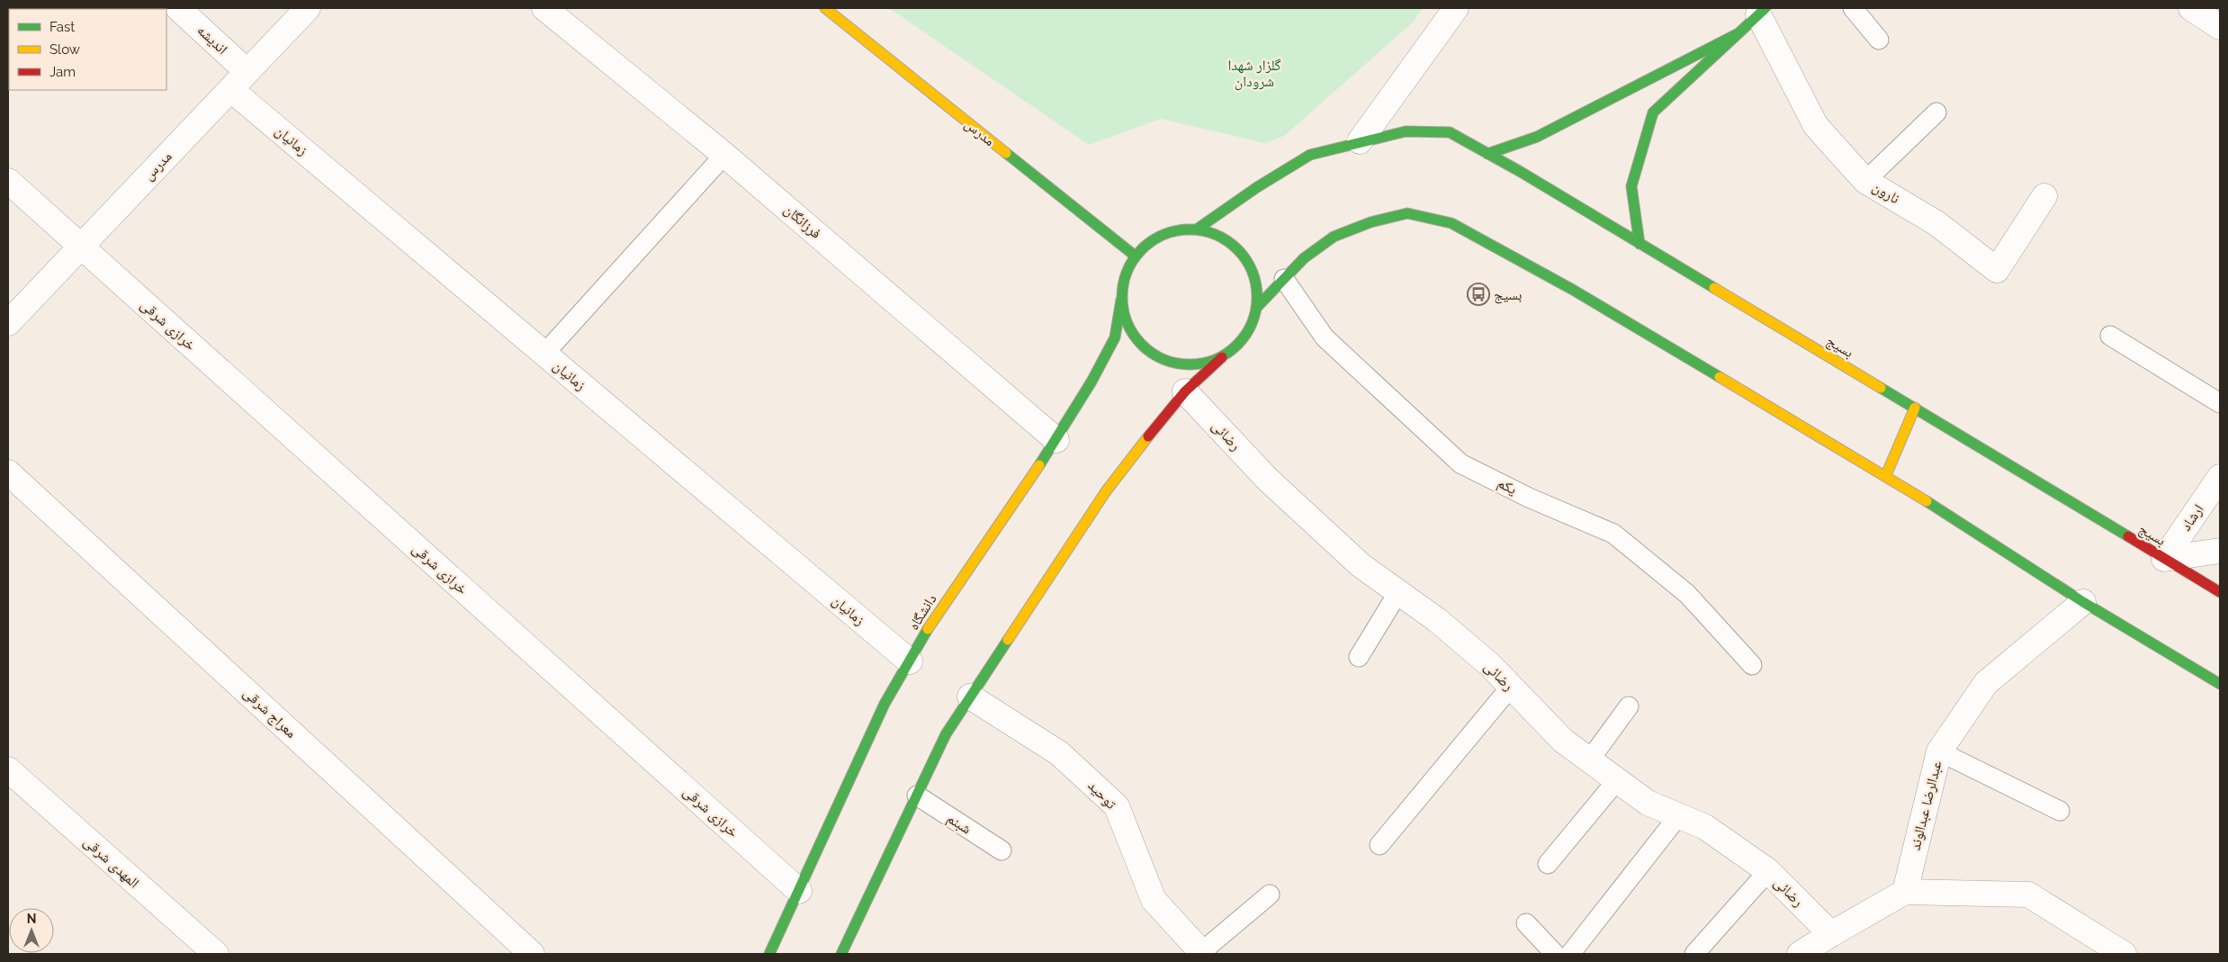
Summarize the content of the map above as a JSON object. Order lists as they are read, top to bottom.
{
  "streets": {
    "main road": ["مدرس", "بسیج", "دانشگاه"],
    "street": [
      "اندیشه",
      "زمانیان",
      "نارون",
      "فرزانگان",
      "خرازی شرقی",
      "رضائی",
      "ارشاد",
      "معراج شرقی",
      "توحید",
      "عبدالرضا عبدالوند",
      "المهدی شرقی"
    ],
    "lane": ["یکم", "شبنم"]
  },
  "crossings": [
    ["اندیشه", "مدرس"],
    ["مدرس", "زمانیان"],
    ["مدرس", "خرازی شرقی"],
    ["مدرس", "بسیج"],
    ["مدرس", "دانشگاه"],
    ["زمانیان", "دانشگاه"],
    ["فرزانگان", "دانشگاه"],
    ["خرازی شرقی", "دانشگاه"],
    ["بسیج", "ارشاد"],
    ["بسیج", "دانشگاه"]
  ],
  "parks": ["گلزار شهدا شرودان"],
  "places": {
    "bus stop": ["بسیج"]
  },
  "legend": ["Fast", "Slow", "Jam"],
  "north": "top"
}
